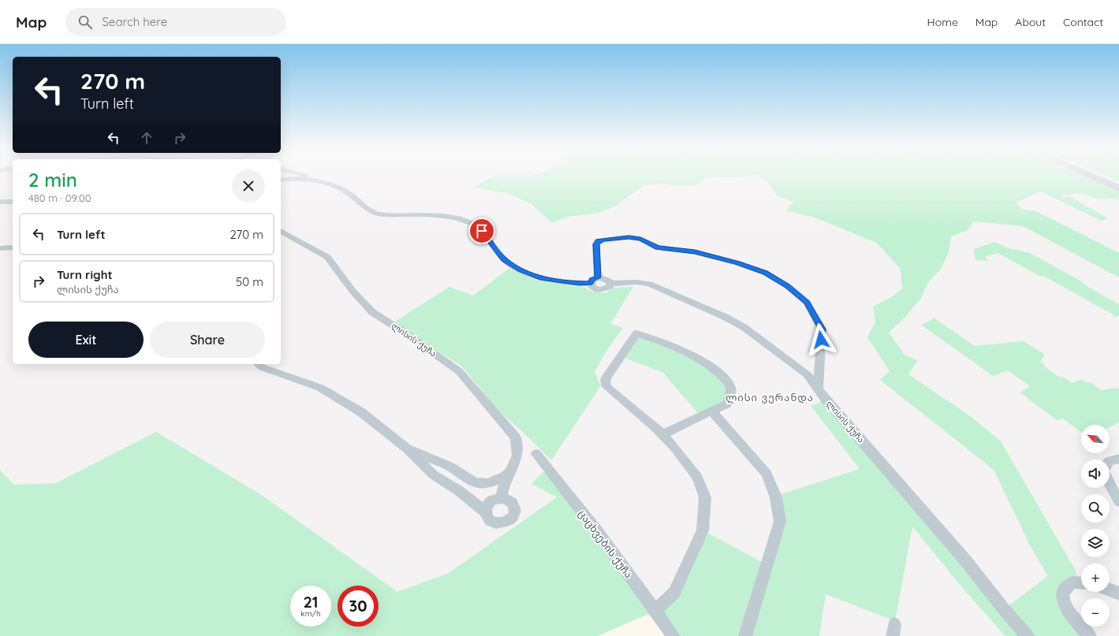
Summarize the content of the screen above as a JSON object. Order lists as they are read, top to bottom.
{
  "streets": {
    "street": ["ლისის ქუჩა", "ცაცხვების ქუჩა"]
  },
  "districts": ["ლისი ვერანდა"],
  "north": "top left",
  "page": {
    "header": "Map",
    "search": "Search here",
    "nav": [
      "Home",
      "Map",
      "About",
      "Contact"
    ],
    "turn": ["270 m", "Turn left"],
    "heading": ["2 min", "480 m · 09:00"],
    "list": [
      {
        "name": "Turn left",
        "value": "270 m"
      },
      {
        "name": "Turn right",
        "note": "ლისის ქუჩა",
        "value": "50 m"
      }
    ],
    "buttons": ["Exit", "Share"],
    "map_buttons": ["+", "−"],
    "speed": "21 km/h",
    "limit": "30"
  }
}
